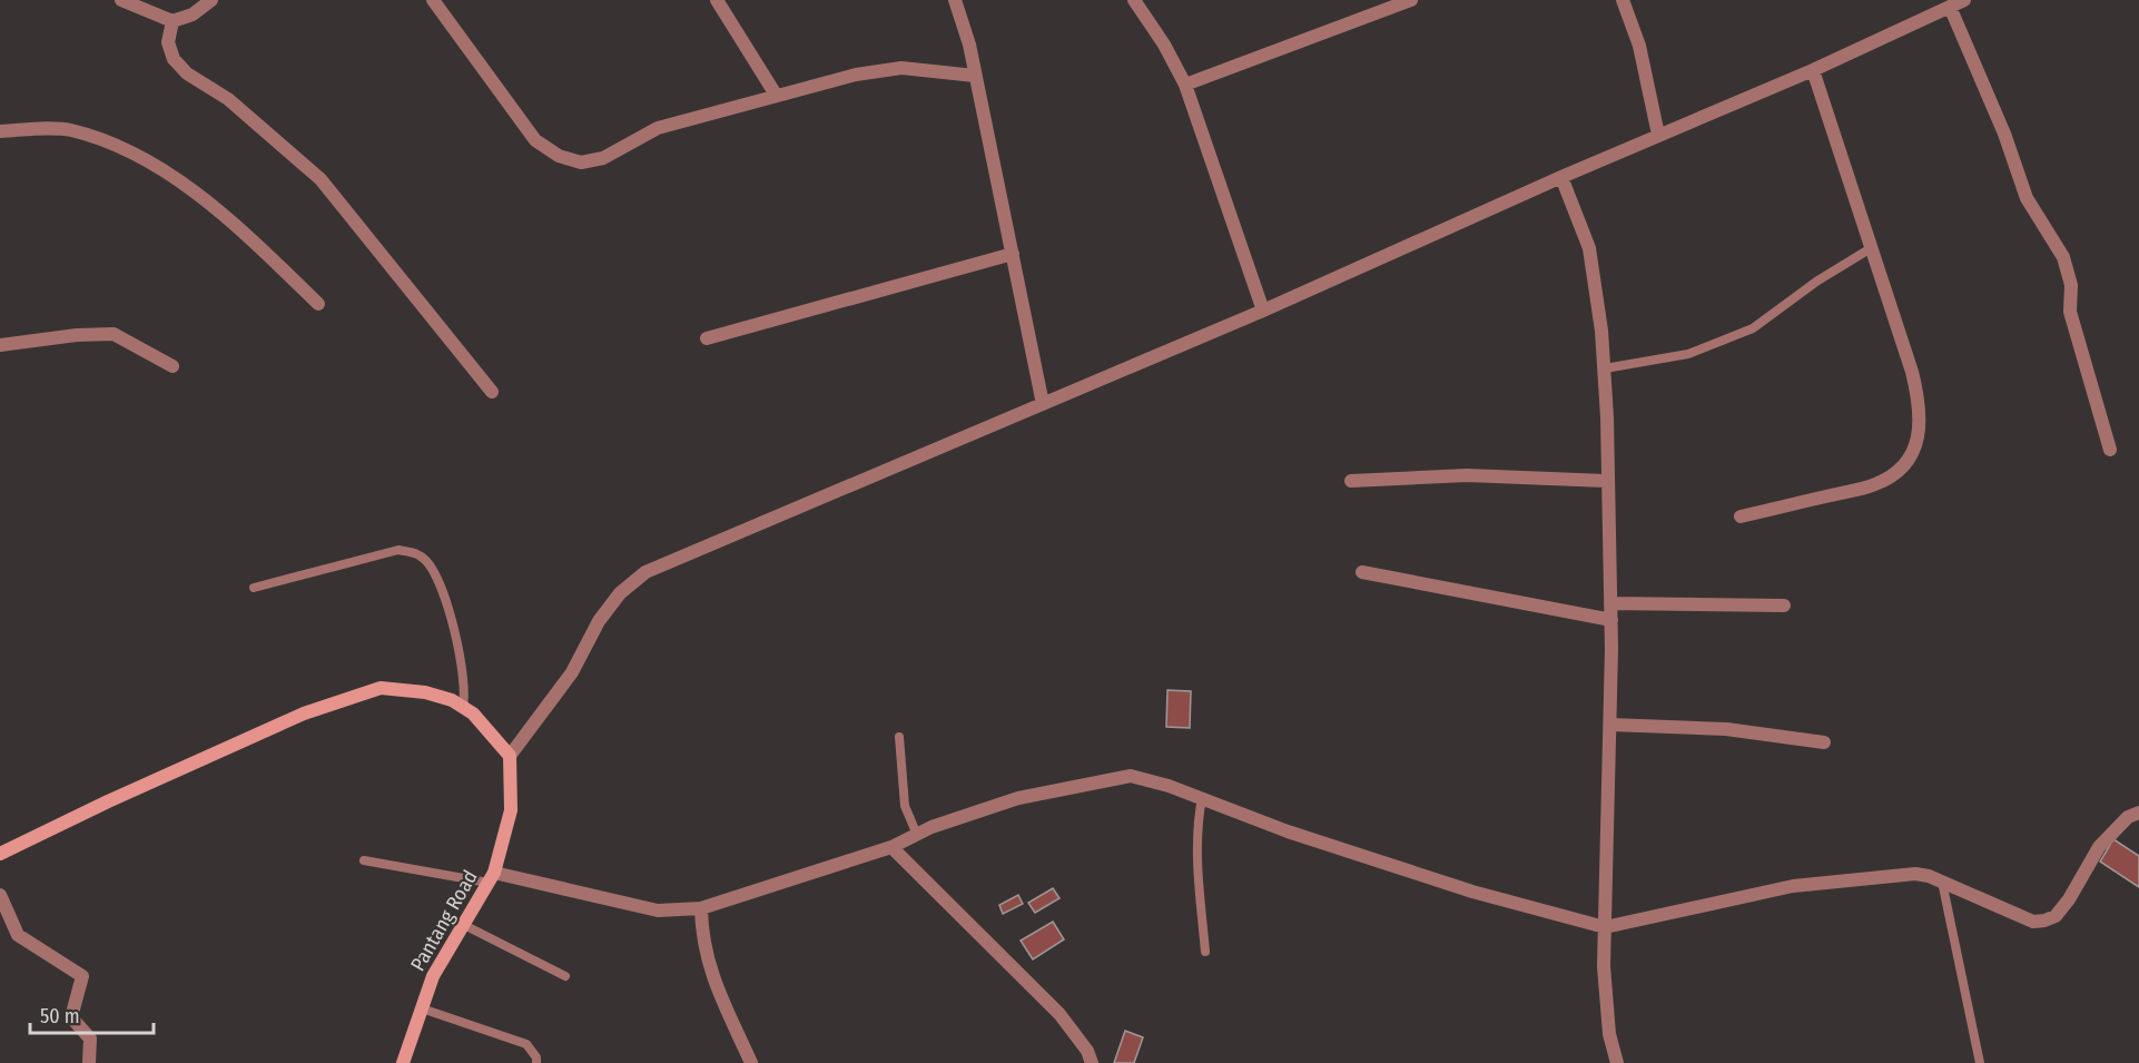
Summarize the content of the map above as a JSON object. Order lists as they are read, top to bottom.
{
  "streets": {
    "street": ["Pantang Road"]
  },
  "scale_bar": "50 m"
}
